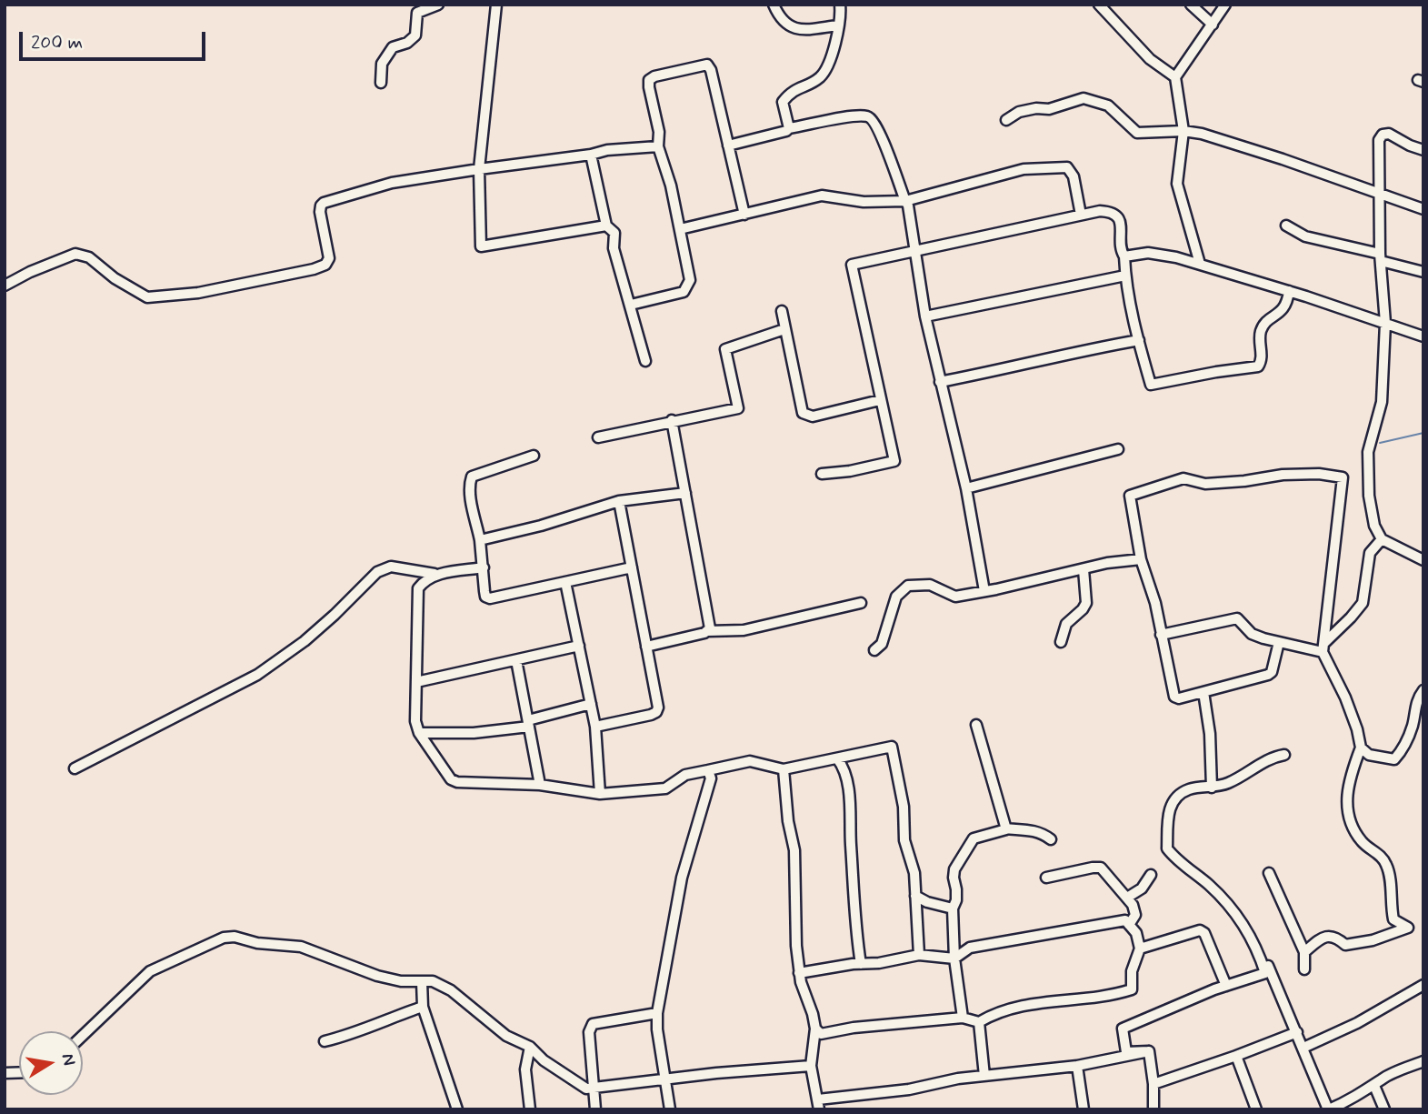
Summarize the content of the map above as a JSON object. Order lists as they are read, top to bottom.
{
  "scale_bar": "200 m",
  "north": "right"
}
